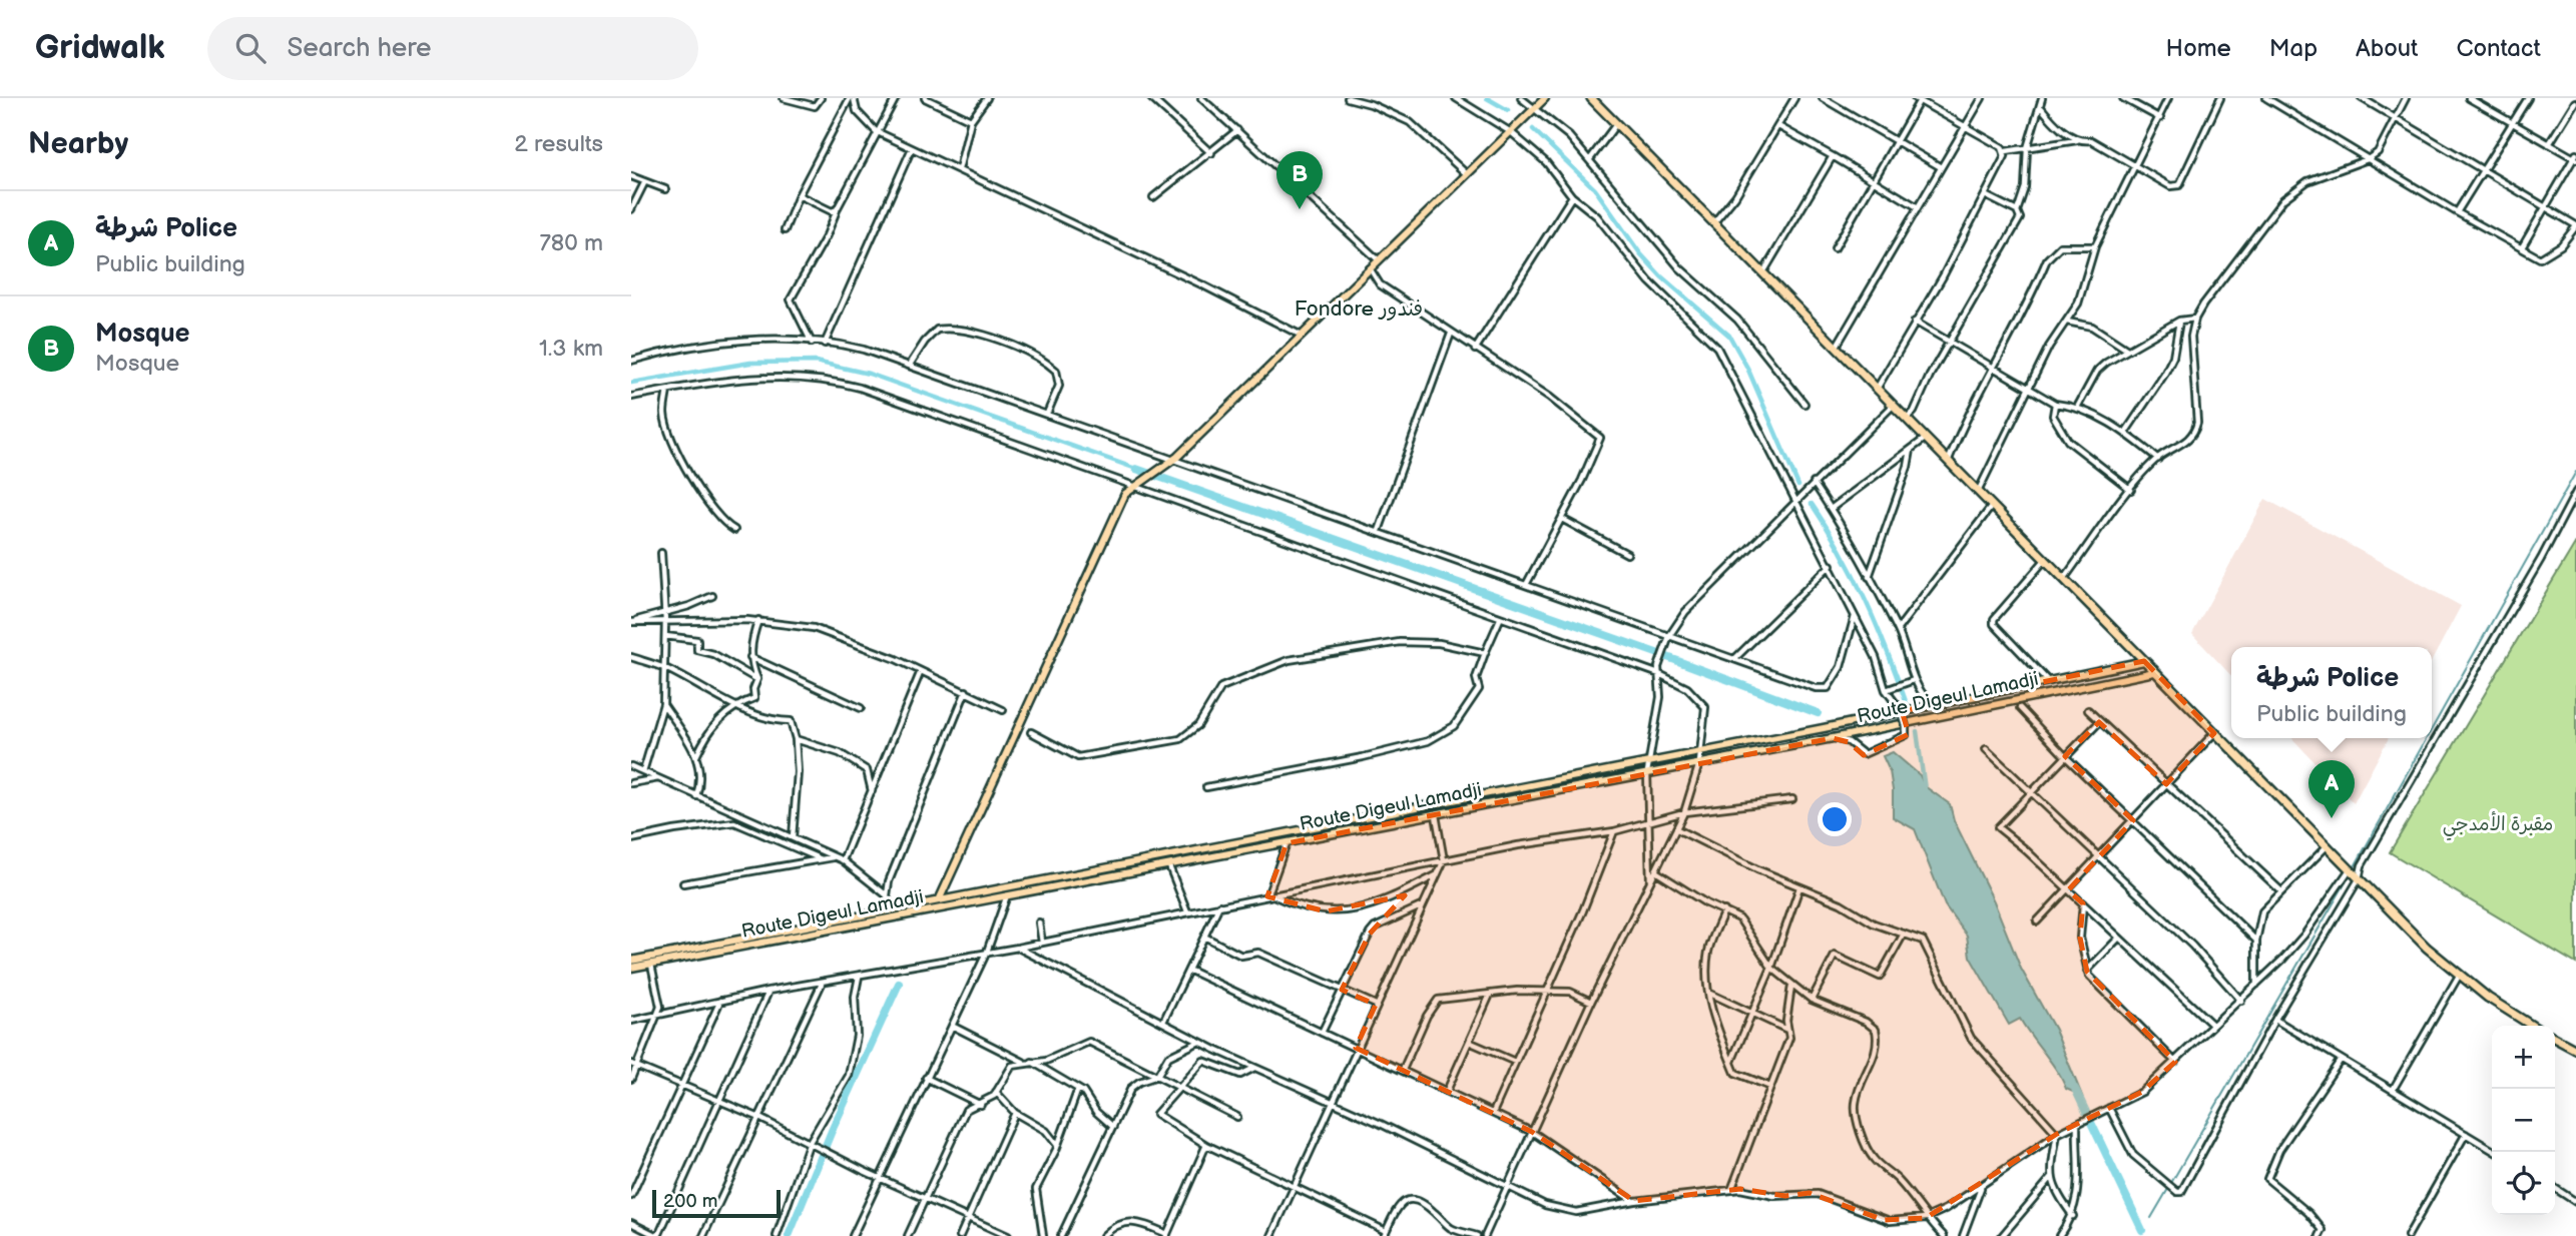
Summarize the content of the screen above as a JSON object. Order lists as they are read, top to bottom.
{
  "streets": {
    "main road": ["Route Digeul Lamadji"]
  },
  "districts": ["Fondore فندور"],
  "parks": ["مقبرة الأمدجي"],
  "scale_bar": "200 m",
  "page": {
    "header": "Gridwalk",
    "search": "Search here",
    "nav": [
      "Home",
      "Map",
      "About",
      "Contact"
    ],
    "heading": ["Nearby", "2 results"],
    "pins": ["B", "A"],
    "list": [
      {
        "mark": "A",
        "name": "شرطة Police",
        "note": "Public building",
        "value": "780 m"
      },
      {
        "mark": "B",
        "name": "Mosque",
        "note": "Mosque",
        "value": "1.3 km"
      }
    ],
    "popup": ["شرطة Police", "Public building"],
    "map_buttons": ["+", "−"],
    "scale": "200 m"
  }
}
